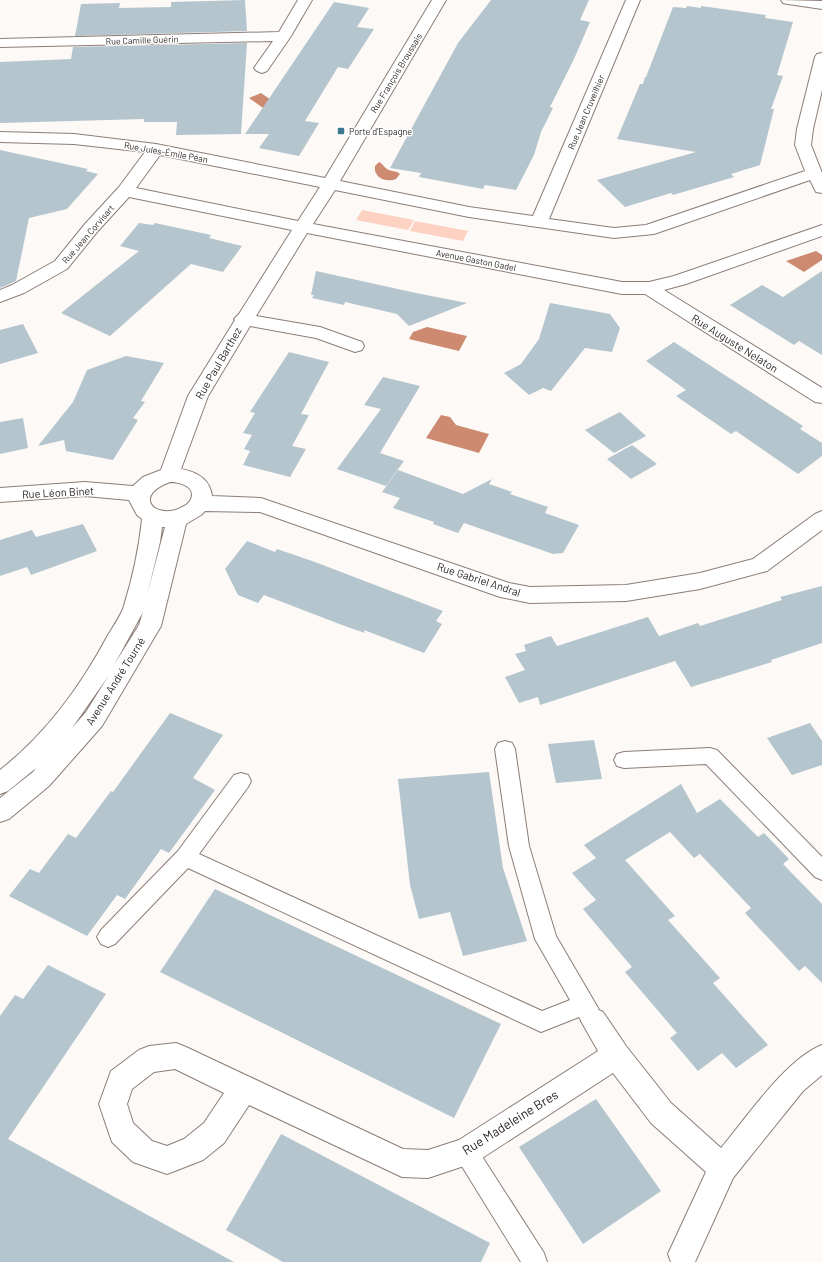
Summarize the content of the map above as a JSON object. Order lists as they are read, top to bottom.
{
  "streets": {
    "street": [
      "Rue Camille Guérin",
      "Rue François Broussais",
      "Rue Jean Cruveilhier",
      "Rue Jules-Émile Péan",
      "Rue Jean Corvisart",
      "Avenue Gaston Gadel",
      "Rue Auguste Nelaton",
      "Rue Paul Barthez",
      "Rue Léon Binet",
      "Rue Gabriel Andral",
      "Avenue André Tourné",
      "Rue Madeleine Bres"
    ]
  },
  "crossings": [
    ["Rue François Broussais", "Rue Jules-Émile Péan"],
    ["Rue François Broussais", "Avenue Gaston Gadel"],
    ["Rue François Broussais", "Rue Paul Barthez"],
    ["Rue Jules-Émile Péan", "Rue Jean Corvisart"],
    ["Rue Jean Corvisart", "Avenue Gaston Gadel"],
    ["Avenue Gaston Gadel", "Rue Auguste Nelaton"],
    ["Avenue Gaston Gadel", "Rue Paul Barthez"],
    ["Rue Paul Barthez", "Rue Léon Binet"],
    ["Rue Paul Barthez", "Rue Gabriel Andral"],
    ["Rue Paul Barthez", "Avenue André Tourné"],
    ["Rue Léon Binet", "Rue Gabriel Andral"],
    ["Rue Léon Binet", "Avenue André Tourné"],
    ["Rue Gabriel Andral", "Avenue André Tourné"]
  ],
  "places": {
    "transit": ["Porte d'Espagne"]
  }
}
